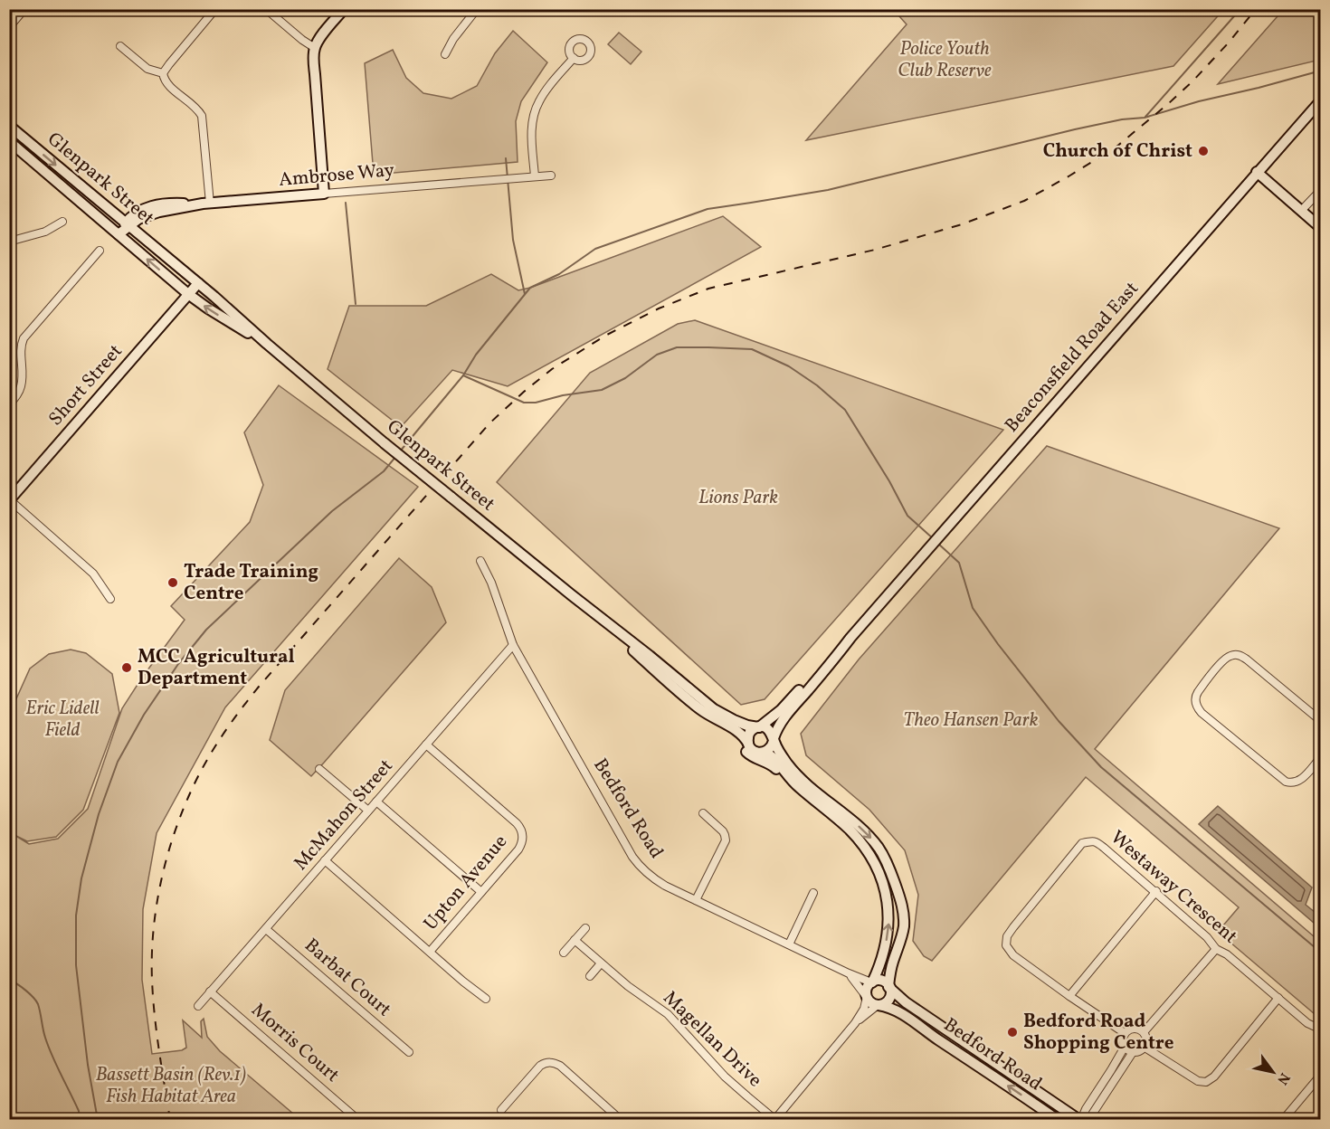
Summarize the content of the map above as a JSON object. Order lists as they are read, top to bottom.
{
  "streets": {
    "main road": [
      "Ambrose Way",
      "Glenpark Street",
      "Beaconsfield Road East",
      "Short Street",
      "Bedford Road"
    ],
    "street": [
      "McMahon Street",
      "Upton Avenue",
      "Westaway Crescent",
      "Barbat Court",
      "Magellan Drive",
      "Morris Court"
    ]
  },
  "crossings": [
    ["Ambrose Way", "Glenpark Street"],
    ["Glenpark Street", "Beaconsfield Road East"],
    ["Glenpark Street", "Short Street"],
    ["Bedford Road", "McMahon Street"],
    ["McMahon Street", "Upton Avenue"],
    ["McMahon Street", "Barbat Court"],
    ["McMahon Street", "Morris Court"]
  ],
  "parks": [
    "Police Youth Club Reserve",
    "Lions Park",
    "Eric Lidell Field",
    "Theo Hansen Park",
    "Bassett Basin (Rev.1) Fish Habitat Area"
  ],
  "places": [
    "Church of Christ",
    "Trade Training Centre",
    "MCC Agricultural Department",
    "Bedford Road Shopping Centre"
  ],
  "north": "bottom right"
}
